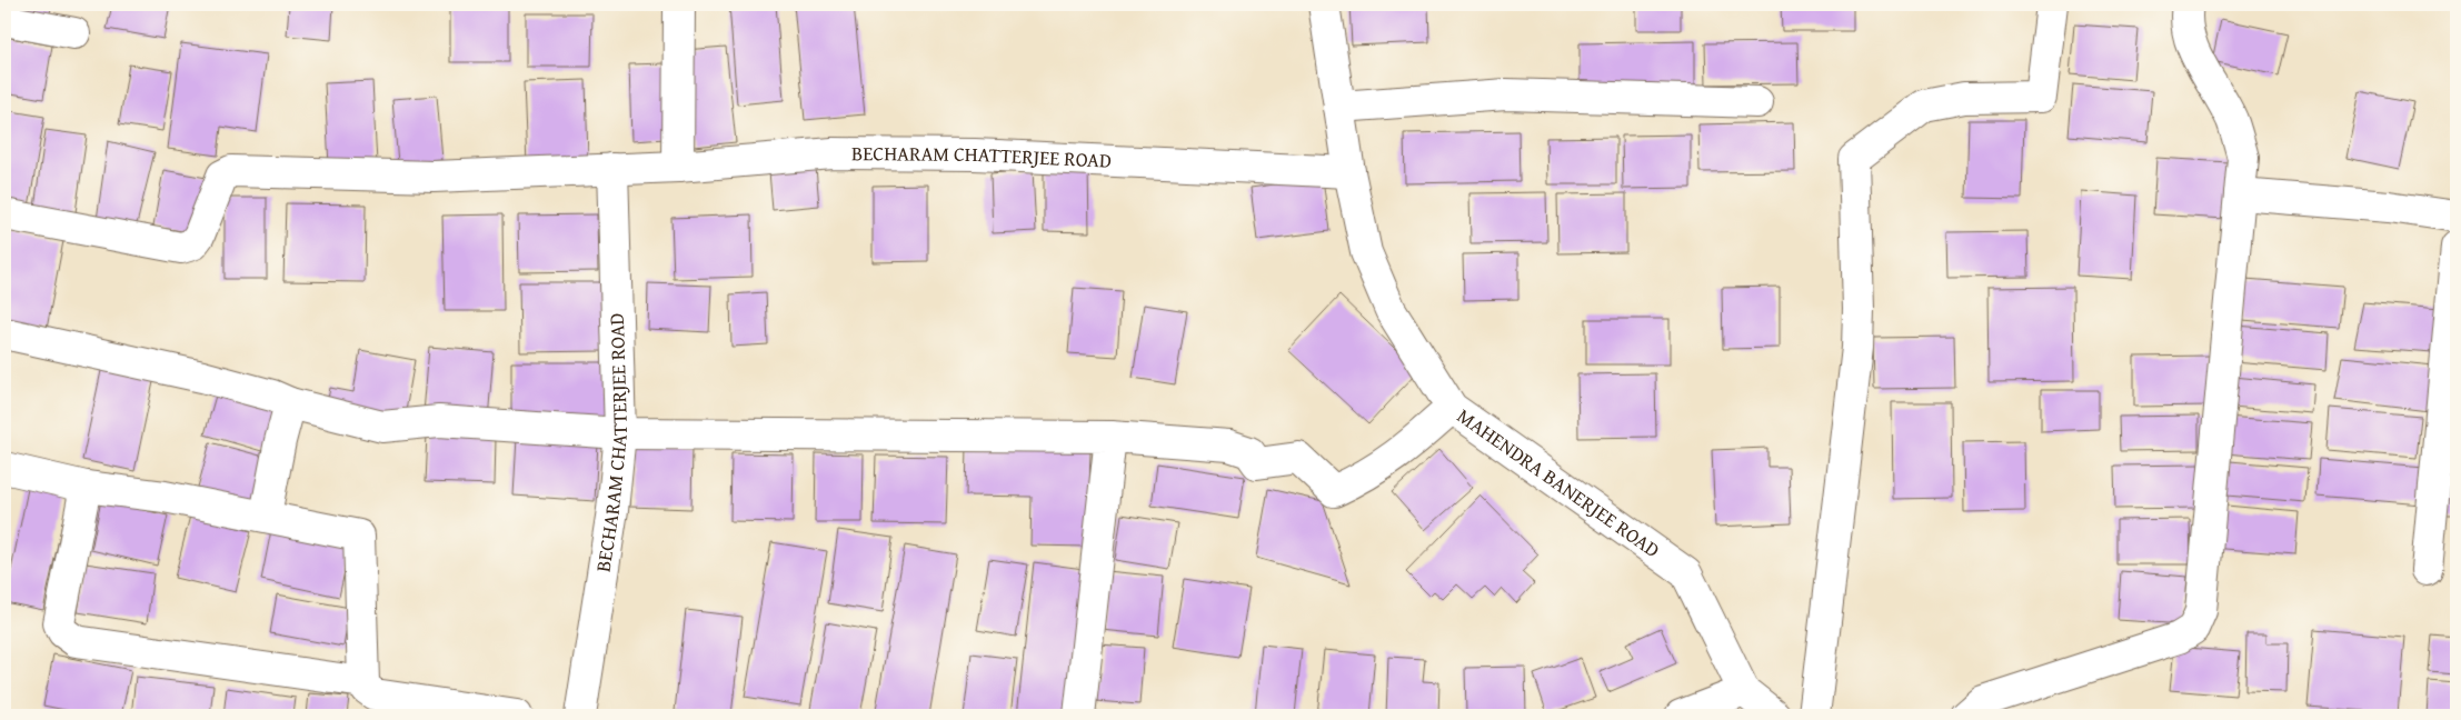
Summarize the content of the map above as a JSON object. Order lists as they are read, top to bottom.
{
  "streets": {
    "street": ["BECHARAM CHATTERJEE ROAD", "MAHENDRA BANERJEE ROAD"]
  },
  "crossings": [
    ["BECHARAM CHATTERJEE ROAD", "MAHENDRA BANERJEE ROAD"]
  ]
}
